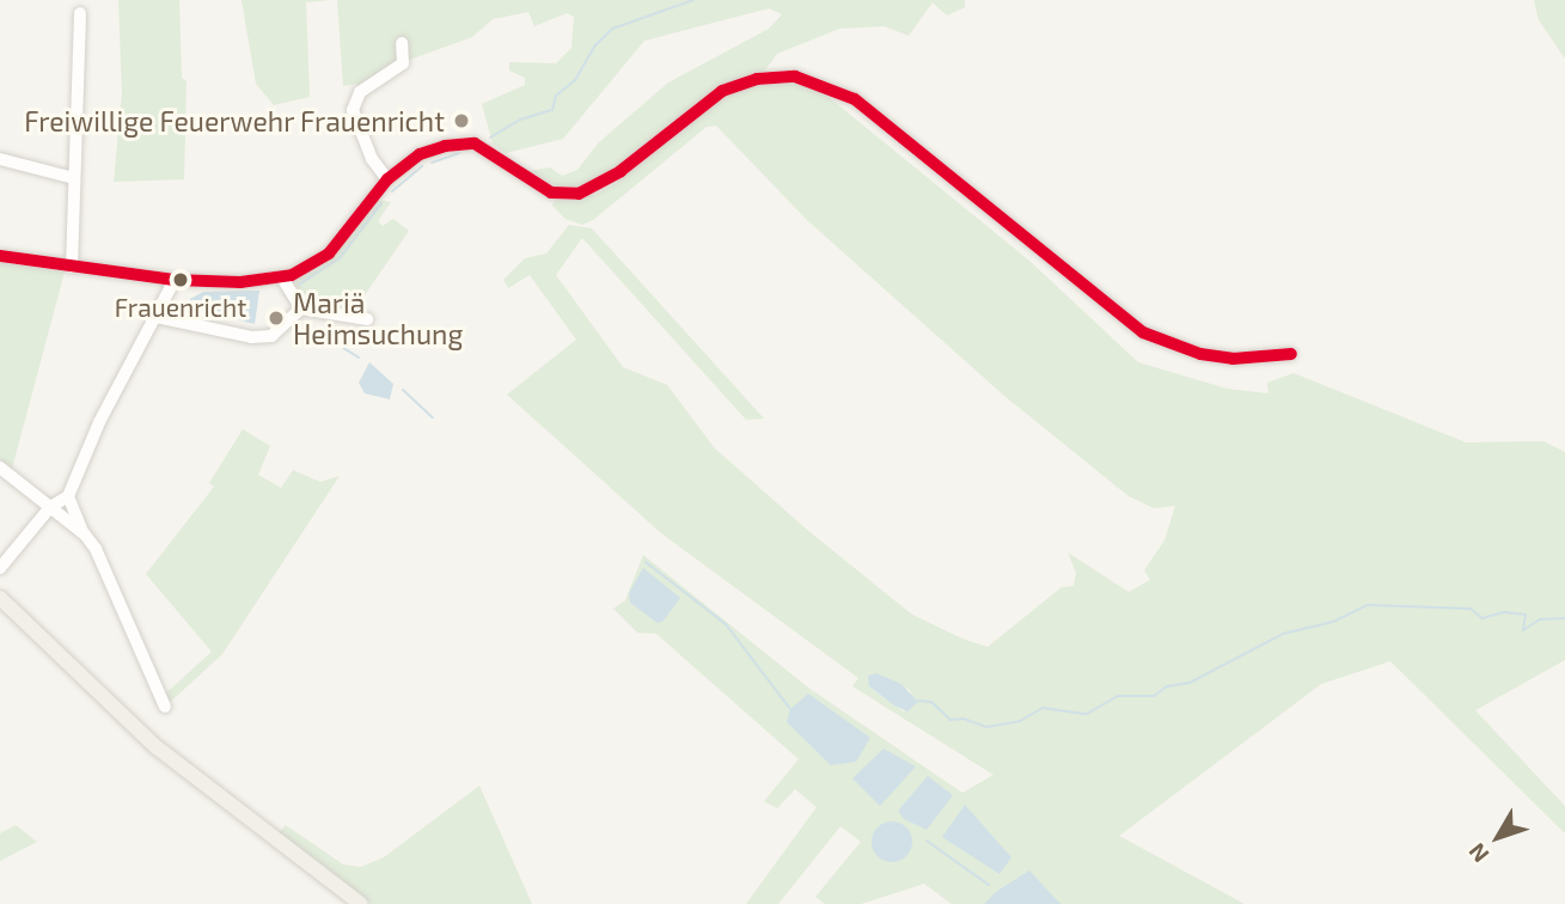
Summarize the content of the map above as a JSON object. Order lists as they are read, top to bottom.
{
  "places": ["Freiwillige Feuerwehr Frauenricht", "Frauenricht", "Mariä Heimsuchung"],
  "north": "bottom left"
}
